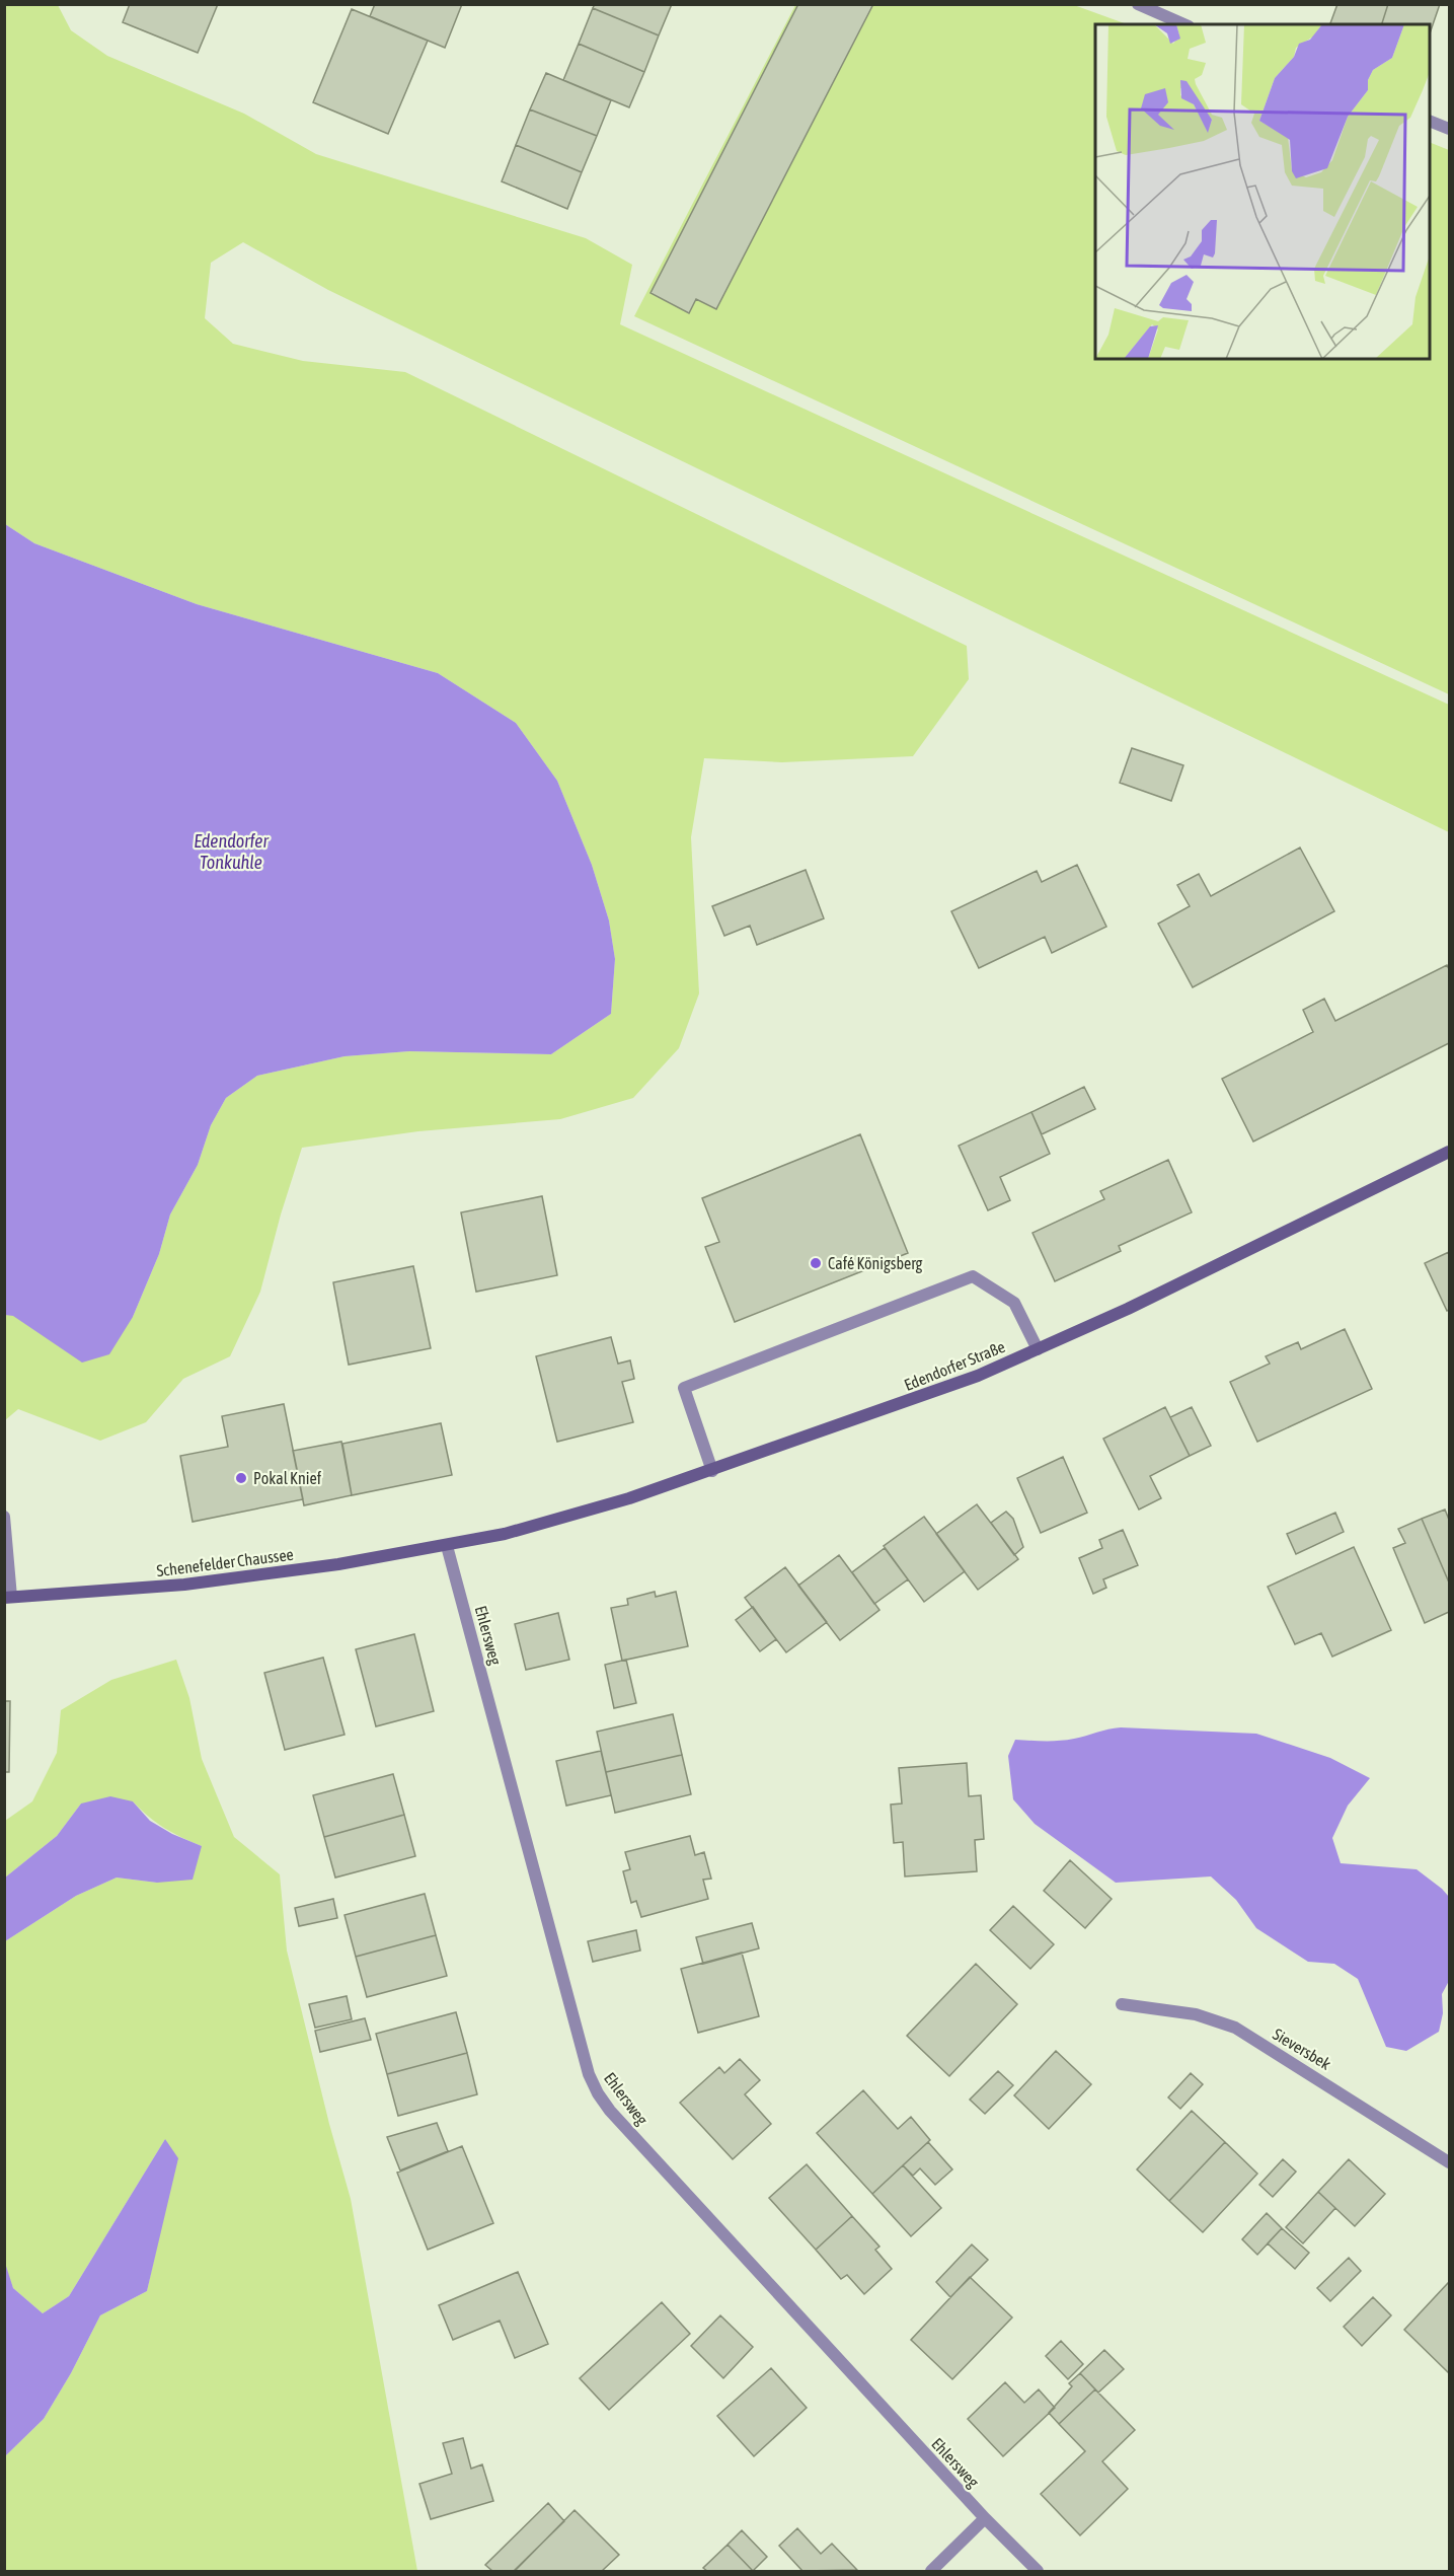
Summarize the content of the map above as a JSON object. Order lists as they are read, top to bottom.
{
  "streets": {
    "street": [
      "Edendorfer Straße",
      "Schenefelder Chaussee",
      "Ehlersweg",
      "Sieversbek"
    ]
  },
  "crossings": [
    ["Edendorfer Straße", "Schenefelder Chaussee"],
    ["Edendorfer Straße", "Ehlersweg"],
    ["Schenefelder Chaussee", "Ehlersweg"]
  ],
  "water": ["Edendorfer Tonkuhle"],
  "places": ["Café Königsberg", "Pokal Knief"]
}
